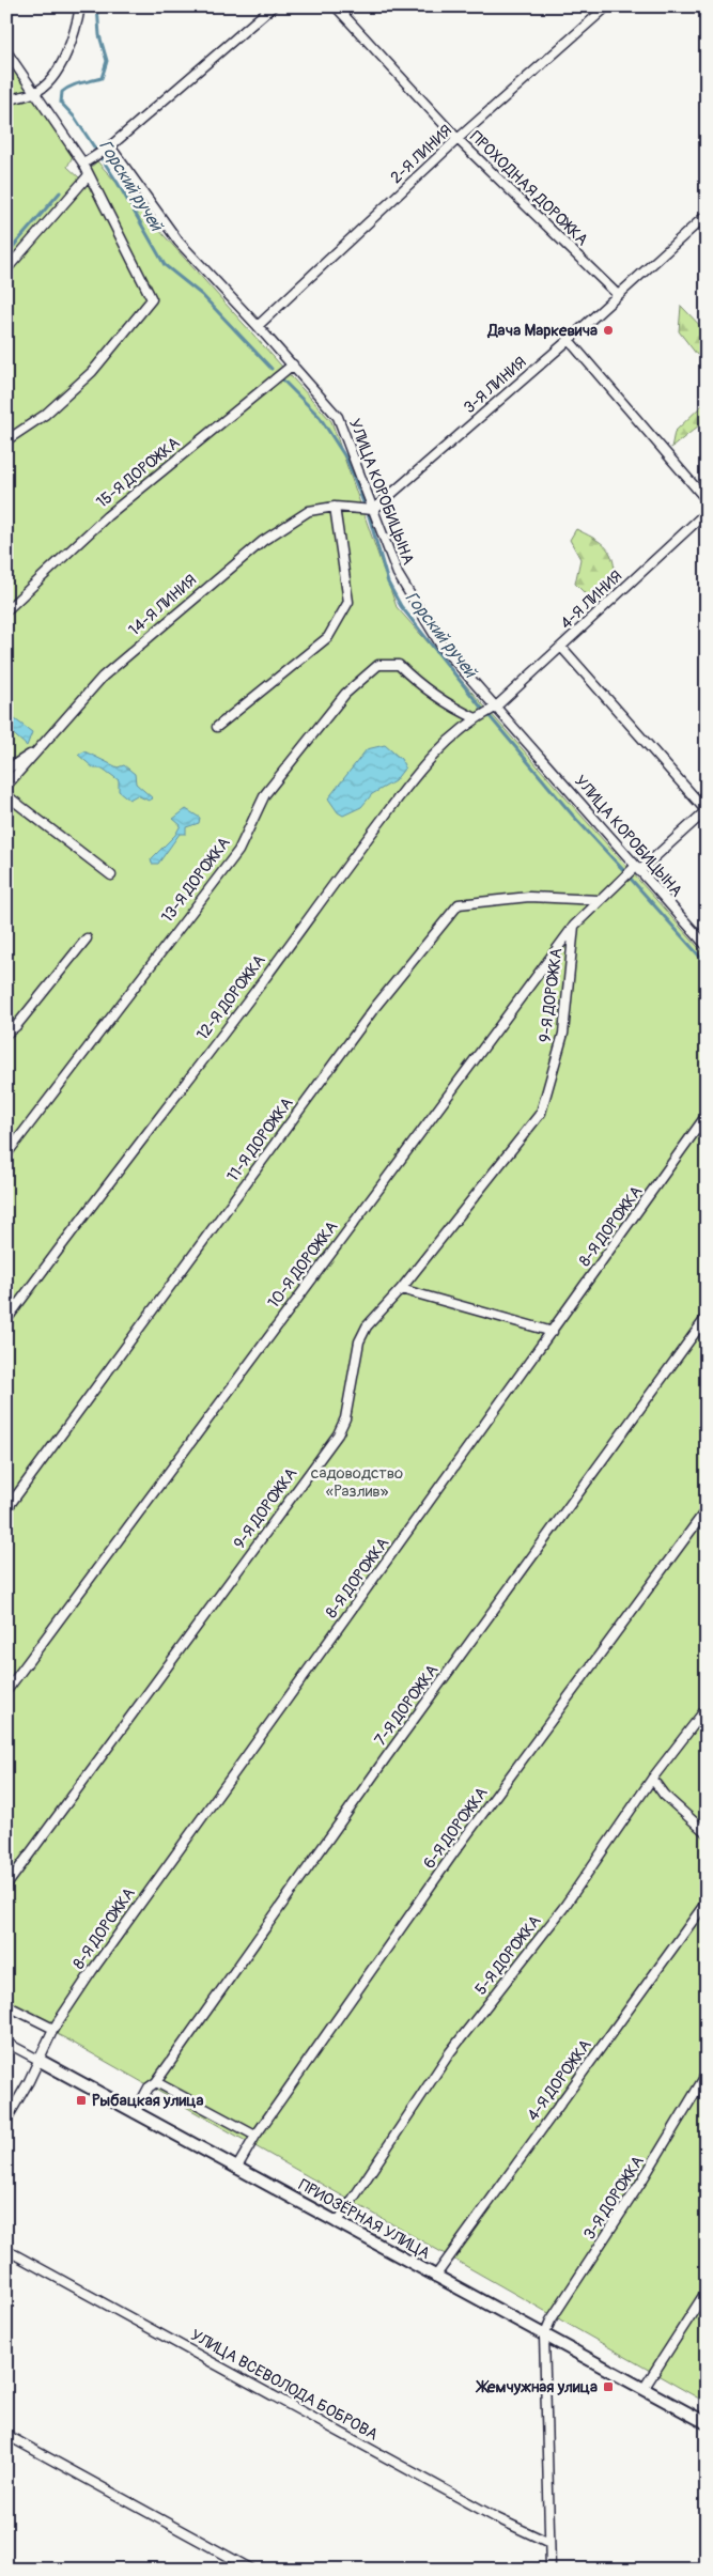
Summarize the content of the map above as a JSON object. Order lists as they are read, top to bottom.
{
  "streets": {
    "street": [
      "2-Я ЛИНИЯ",
      "ПРОХОДНАЯ ДОРОЖКА",
      "3-Я ЛИНИЯ",
      "15-Я ДОРОЖКА",
      "УЛИЦА КОРОБИЦЫНА",
      "4-Я ЛИНИЯ",
      "14-Я ЛИНИЯ",
      "13-Я ДОРОЖКА",
      "9-Я ДОРОЖКА",
      "12-Я ДОРОЖКА",
      "11-Я ДОРОЖКА",
      "8-Я ДОРОЖКА",
      "10-Я ДОРОЖКА",
      "7-Я ДОРОЖКА",
      "6-Я ДОРОЖКА",
      "5-Я ДОРОЖКА",
      "4-Я ДОРОЖКА",
      "3-Я ДОРОЖКА",
      "ПРИОЗЁРНАЯ УЛИЦА",
      "УЛИЦА ВСЕВОЛОДА БОБРОВА"
    ]
  },
  "crossings": [
    ["2-Я ЛИНИЯ", "ПРОХОДНАЯ ДОРОЖКА"],
    ["2-Я ЛИНИЯ", "УЛИЦА КОРОБИЦЫНА"],
    ["ПРОХОДНАЯ ДОРОЖКА", "3-Я ЛИНИЯ"],
    ["3-Я ЛИНИЯ", "УЛИЦА КОРОБИЦЫНА"],
    ["3-Я ЛИНИЯ", "14-Я ЛИНИЯ"],
    ["15-Я ДОРОЖКА", "УЛИЦА КОРОБИЦЫНА"],
    ["УЛИЦА КОРОБИЦЫНА", "4-Я ЛИНИЯ"],
    ["УЛИЦА КОРОБИЦЫНА", "14-Я ЛИНИЯ"],
    ["УЛИЦА КОРОБИЦЫНА", "12-Я ДОРОЖКА"],
    ["УЛИЦА КОРОБИЦЫНА", "10-Я ДОРОЖКА"],
    ["4-Я ЛИНИЯ", "12-Я ДОРОЖКА"],
    ["13-Я ДОРОЖКА", "12-Я ДОРОЖКА"],
    ["9-Я ДОРОЖКА", "10-Я ДОРОЖКА"],
    ["11-Я ДОРОЖКА", "10-Я ДОРОЖКА"],
    ["8-Я ДОРОЖКА", "ПРИОЗЁРНАЯ УЛИЦА"],
    ["7-Я ДОРОЖКА", "ПРИОЗЁРНАЯ УЛИЦА"],
    ["6-Я ДОРОЖКА", "ПРИОЗЁРНАЯ УЛИЦА"],
    ["5-Я ДОРОЖКА", "ПРИОЗЁРНАЯ УЛИЦА"],
    ["4-Я ДОРОЖКА", "ПРИОЗЁРНАЯ УЛИЦА"],
    ["3-Я ДОРОЖКА", "ПРИОЗЁРНАЯ УЛИЦА"]
  ],
  "water": ["Горский ручей"],
  "parks": ["садоводство «Разлив»"],
  "places": {
    "other": ["Дача Маркевича"],
    "transit": ["Рыбацкая улица", "Жемчужная улица"]
  }
}
